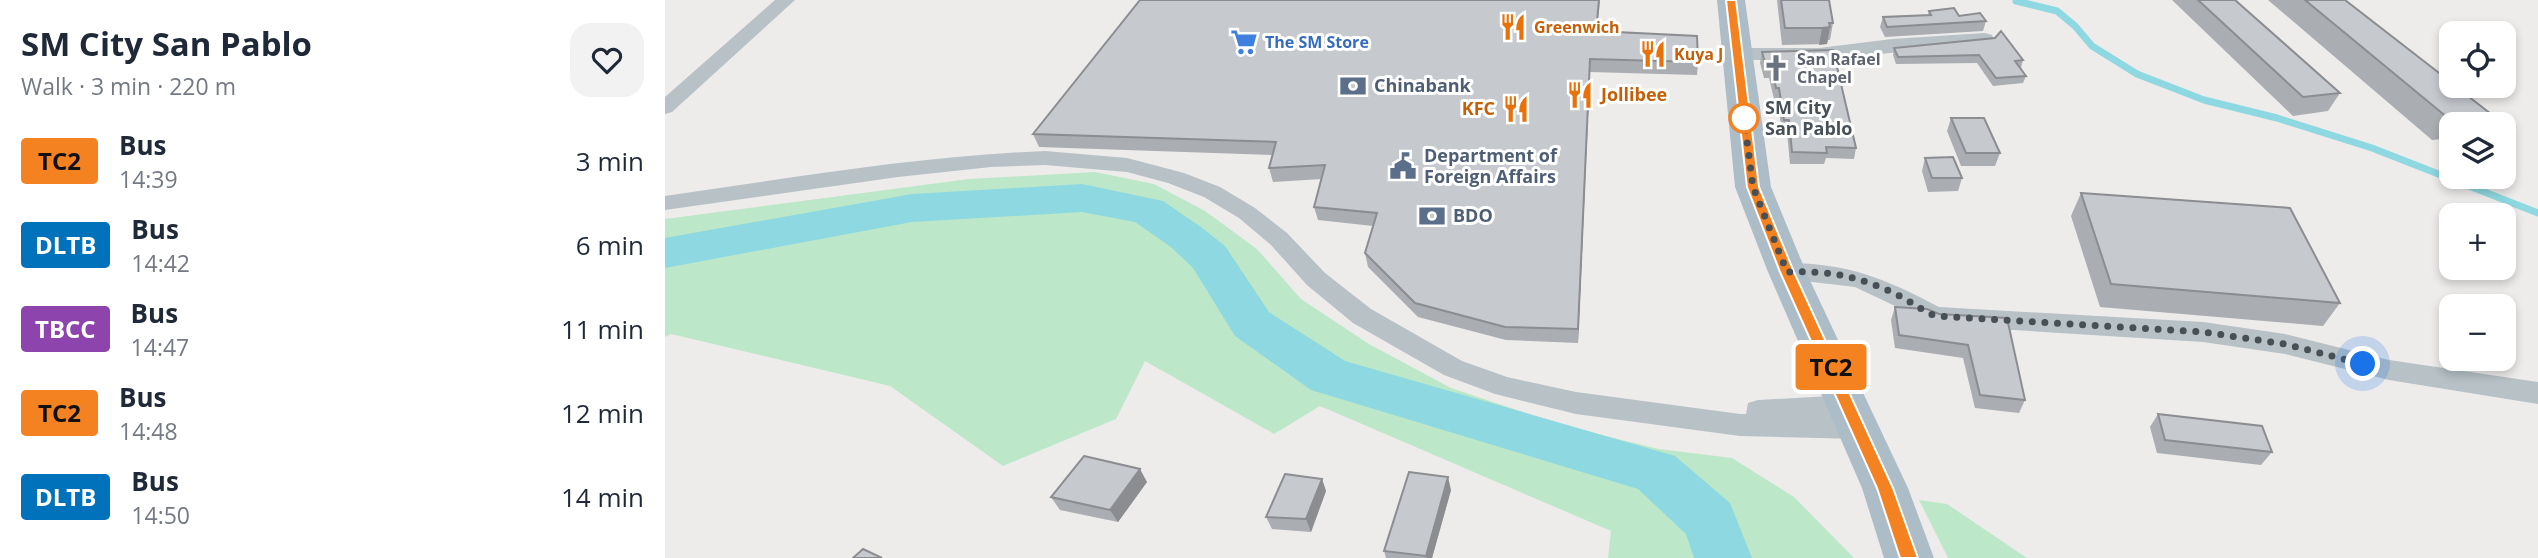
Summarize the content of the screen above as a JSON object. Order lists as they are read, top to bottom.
{
  "places": {
    "restaurant": [
      "Greenwich",
      "Kuya J",
      "Jollibee",
      "KFC"
    ],
    "supermarket": ["The SM Store"],
    "church": ["San Rafael Chapel"],
    "bank": ["Chinabank", "BDO"],
    "other": ["SM City San Pablo"],
    "public building": ["Department of Foreign Affairs"]
  },
  "lines": ["bus line TC2"],
  "page": {
    "heading": ["SM City San Pablo", "Walk · 3 min · 220 m"],
    "on_map": "TC2",
    "map_buttons": ["+", "−"],
    "list": [
      {
        "mark": "TC2",
        "name": "Bus",
        "note": "14:39",
        "value": "3 min"
      },
      {
        "mark": "DLTB",
        "name": "Bus",
        "note": "14:42",
        "value": "6 min"
      },
      {
        "mark": "TBCC",
        "name": "Bus",
        "note": "14:47",
        "value": "11 min"
      },
      {
        "mark": "TC2",
        "name": "Bus",
        "note": "14:48",
        "value": "12 min"
      },
      {
        "mark": "DLTB",
        "name": "Bus",
        "note": "14:50",
        "value": "14 min"
      }
    ]
  }
}
